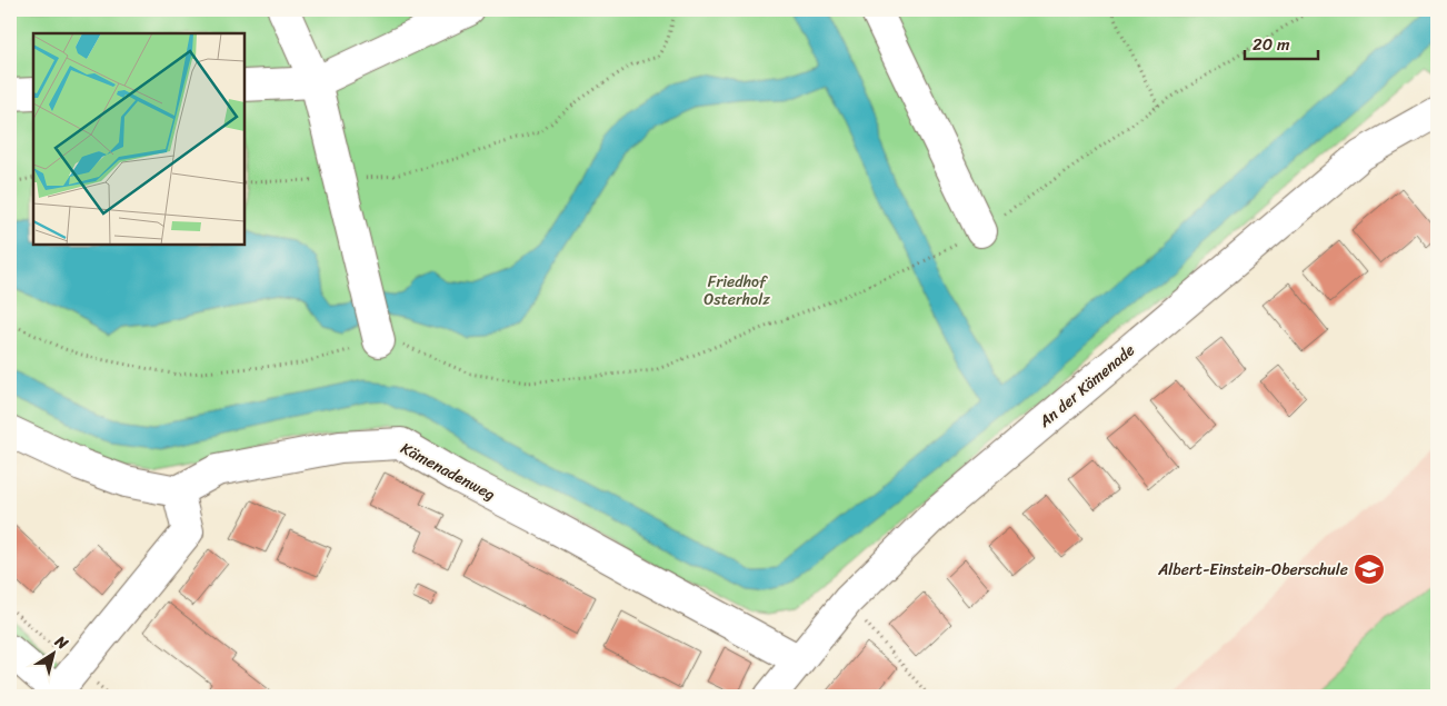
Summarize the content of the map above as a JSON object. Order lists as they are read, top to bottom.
{
  "streets": {
    "street": ["An der Kämenade", "Kämenadenweg"]
  },
  "crossings": [
    ["An der Kämenade", "Kämenadenweg"]
  ],
  "parks": ["Friedhof Osterholz"],
  "places": {
    "school or university": ["Albert-Einstein-Oberschule"]
  },
  "scale_bar": "20 m",
  "north": "top right"
}
